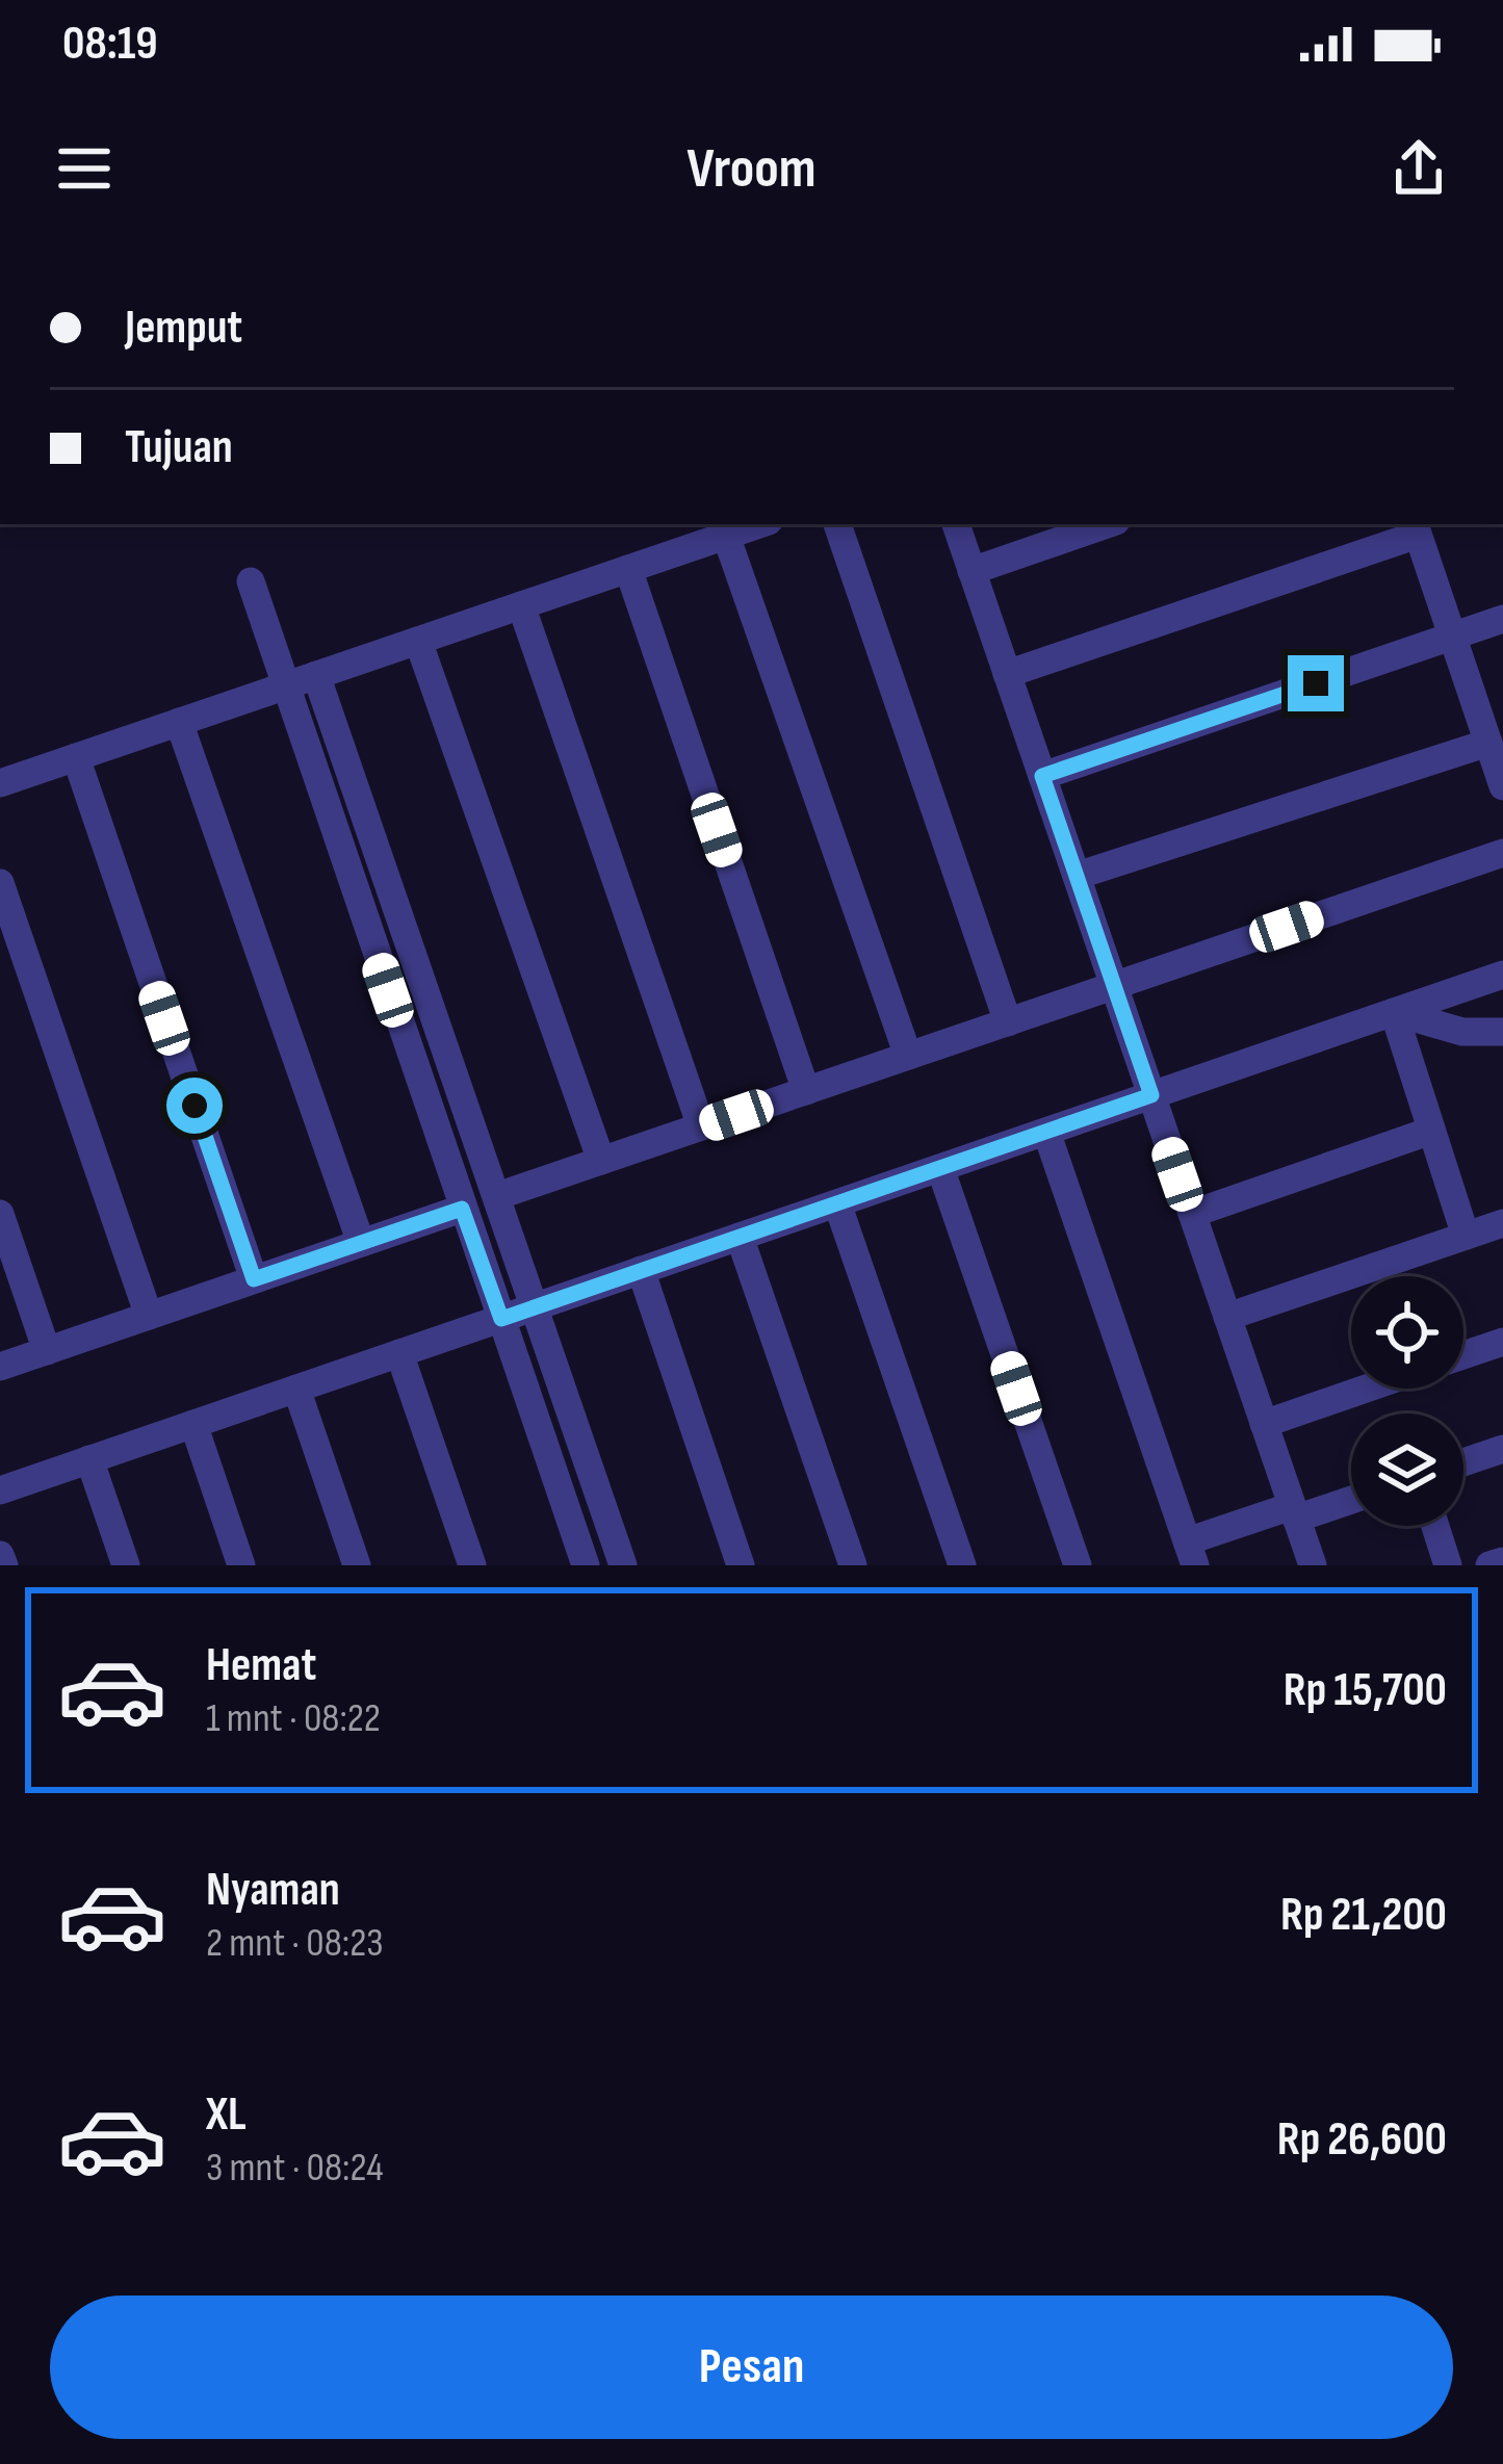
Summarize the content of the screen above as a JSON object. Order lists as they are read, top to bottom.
{
  "page": {
    "status": "08:19",
    "header": "Vroom",
    "banner": ["Jemput", "Tujuan"],
    "list": [
      {
        "name": "Hemat",
        "note": "1 mnt · 08:22",
        "value": "Rp 15,700"
      },
      {
        "name": "Nyaman",
        "note": "2 mnt · 08:23",
        "value": "Rp 21,200"
      },
      {
        "name": "XL",
        "note": "3 mnt · 08:24",
        "value": "Rp 26,600"
      }
    ],
    "buttons": "Pesan"
  }
}
